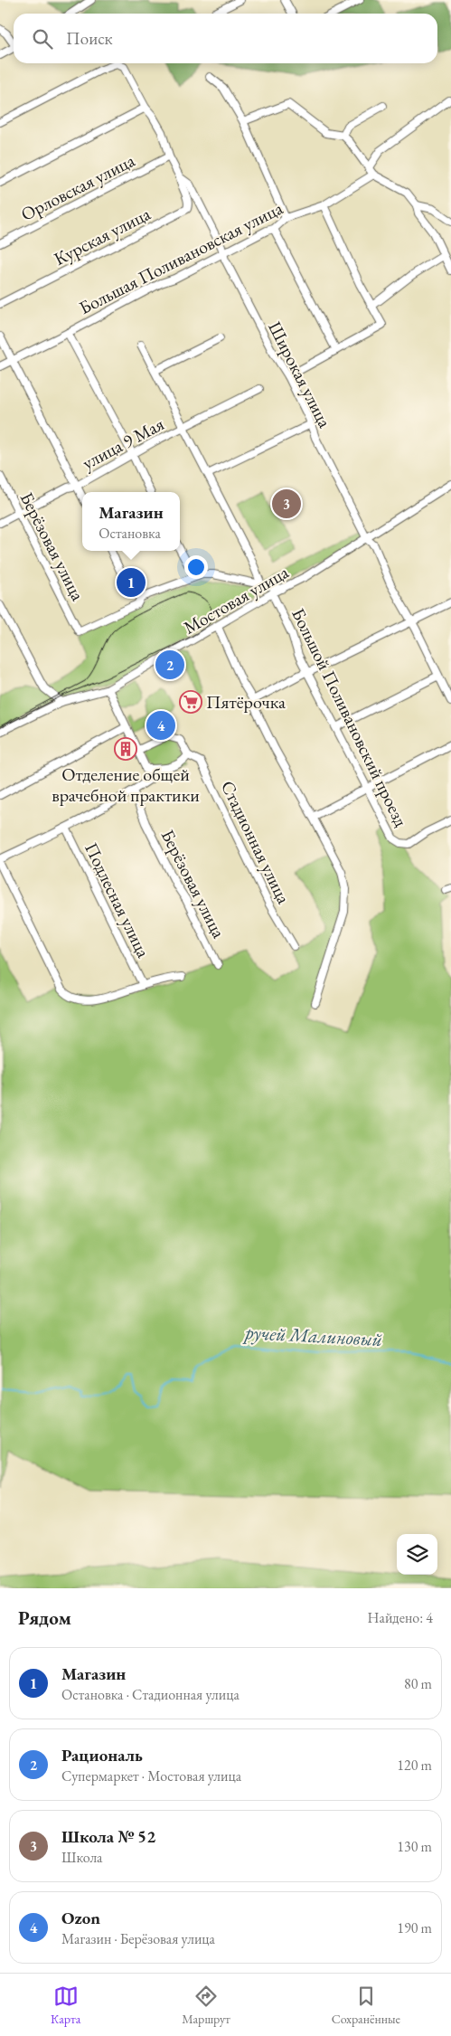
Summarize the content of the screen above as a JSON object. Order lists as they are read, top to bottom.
{
  "streets": {
    "street": [
      "Орловская улица",
      "Курская улица",
      "Большая Поливановская улица",
      "Широкая улица",
      "улица 9 Мая",
      "Берёзовая улица",
      "Мостовая улица",
      "Большой Поливановский проезд",
      "Стадионная улица",
      "Подлесная улица"
    ]
  },
  "crossings": [
    ["Орловская улица", "Широкая улица"],
    ["Курская улица", "Широкая улица"],
    ["Большая Поливановская улица", "Широкая улица"],
    ["Широкая улица", "Мостовая улица"],
    ["улица 9 Мая", "Берёзовая улица"],
    ["Берёзовая улица", "Подлесная улица"],
    ["Мостовая улица", "Большой Поливановский проезд"]
  ],
  "water": ["ручей Малиновый"],
  "places": {
    "supermarket": ["Пятёрочка"],
    "building": ["Отделение общей врачебной практики"]
  },
  "page": {
    "search": "Поиск",
    "pins": [
      "3",
      "1",
      "2",
      "4"
    ],
    "popup": ["Магазин", "Остановка"],
    "heading": ["Рядом", "Найдено: 4"],
    "list": [
      {
        "mark": "1",
        "name": "Магазин",
        "note": "Остановка · Стадионная улица",
        "value": "80 m"
      },
      {
        "mark": "2",
        "name": "Рациональ",
        "note": "Супермаркет · Мостовая улица",
        "value": "120 m"
      },
      {
        "mark": "3",
        "name": "Школа № 52",
        "note": "Школа",
        "value": "130 m"
      },
      {
        "mark": "4",
        "name": "Ozon",
        "note": "Магазин · Берёзовая улица",
        "value": "190 m"
      }
    ],
    "nav": ["Карта", "Маршрут", "Сохранённые"]
  }
}
